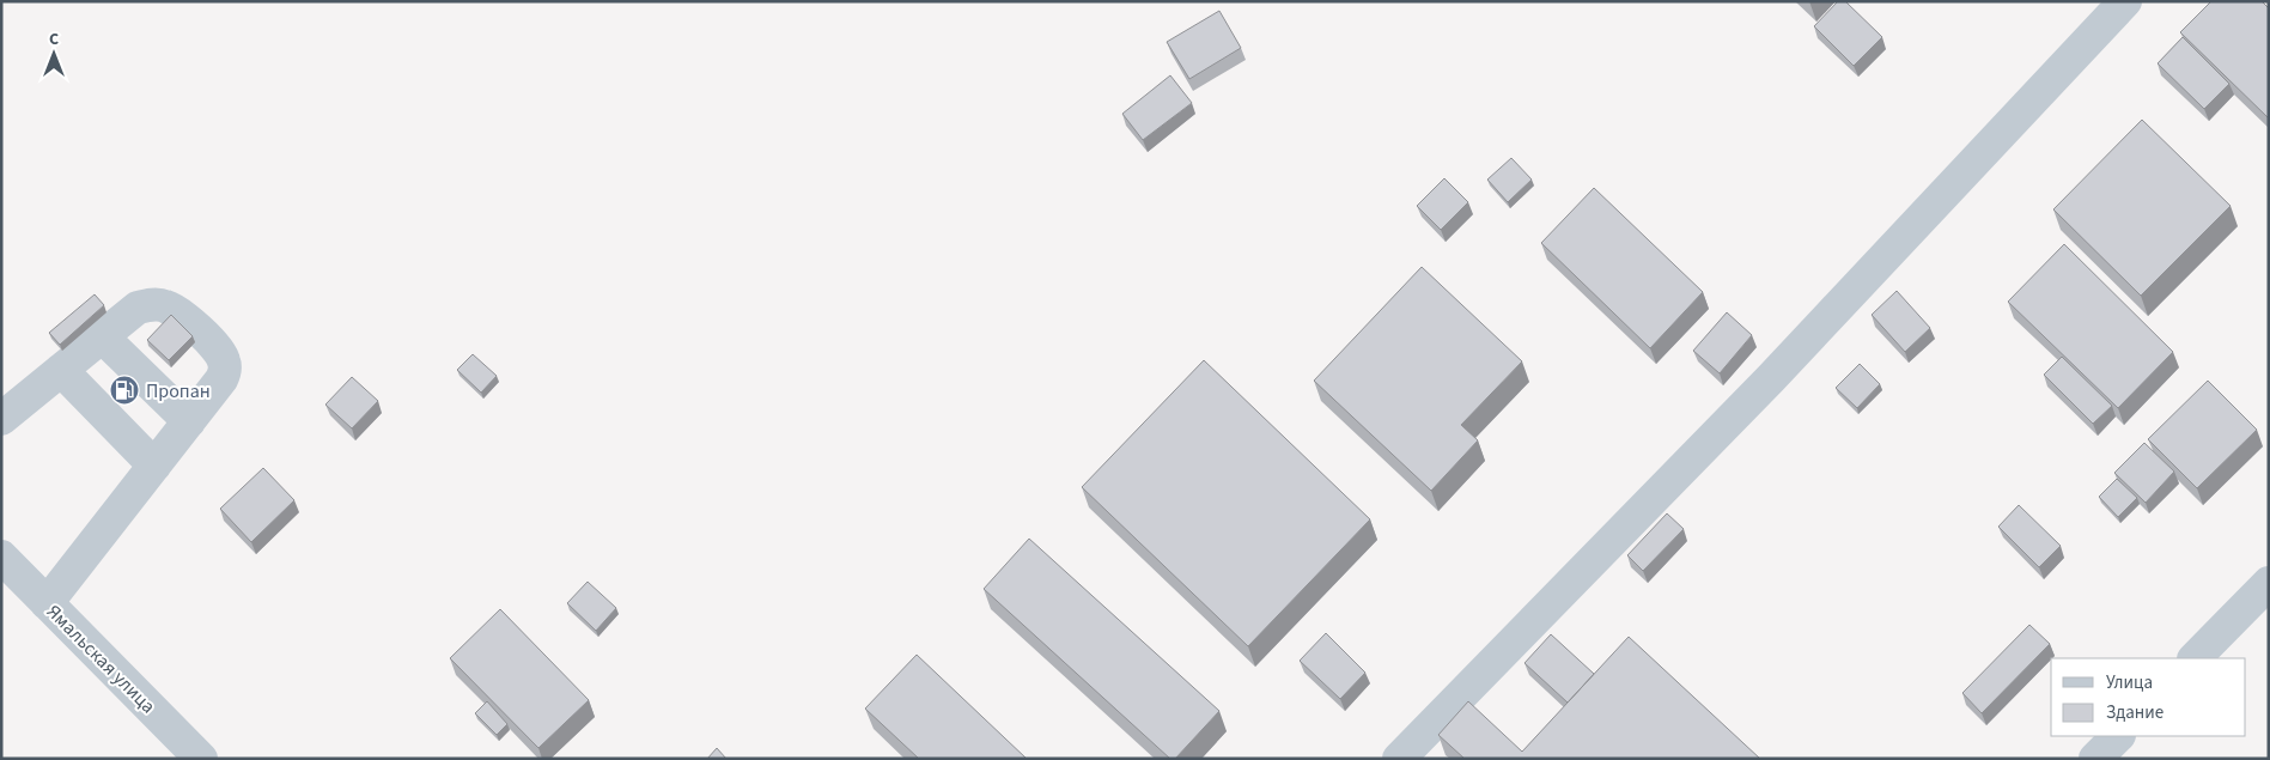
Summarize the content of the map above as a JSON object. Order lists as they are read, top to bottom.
{
  "streets": {
    "street": ["Ямальская улица"]
  },
  "places": {
    "fuel station": ["Пропан"]
  },
  "legend": ["Улица", "Здание"],
  "north": "top"
}
